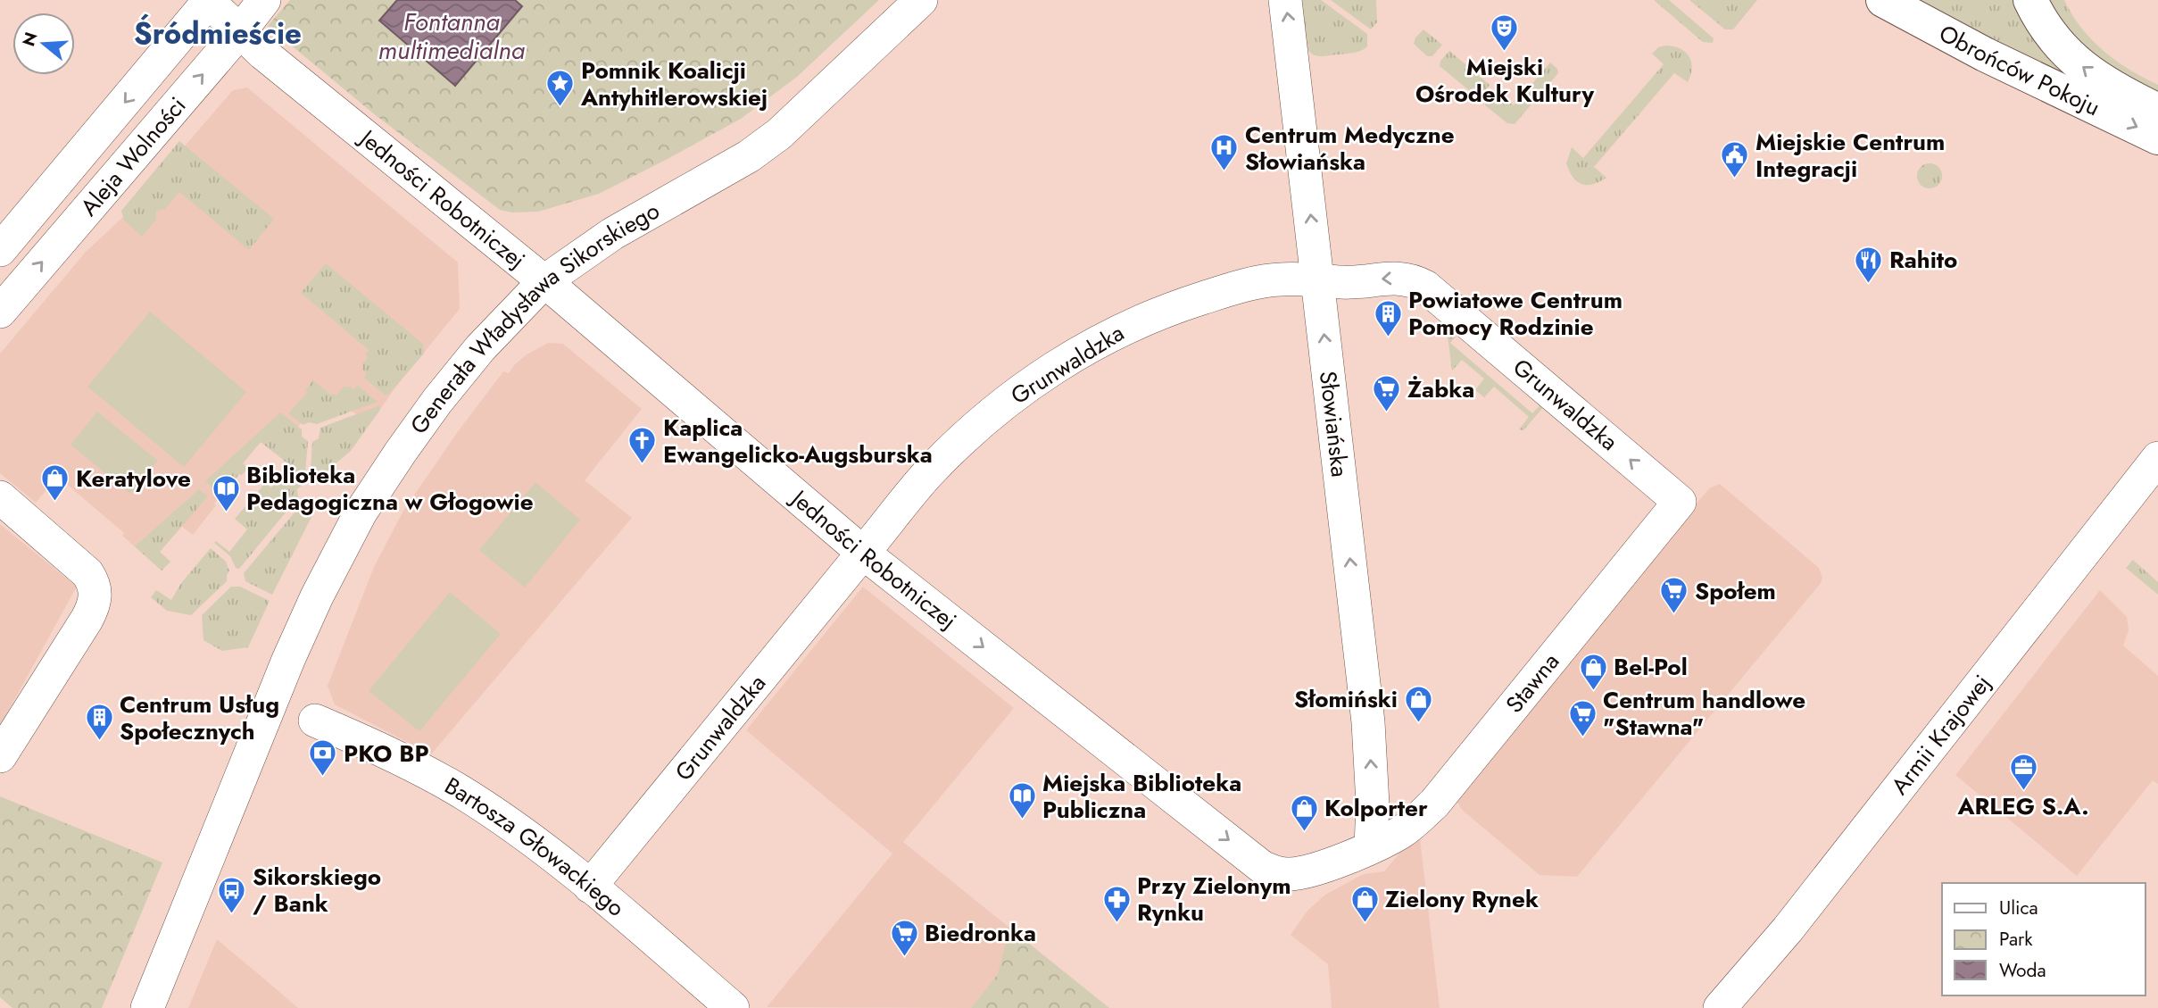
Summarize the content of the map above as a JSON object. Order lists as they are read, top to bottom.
{
  "streets": {
    "main road": ["Obrońców Pokoju"],
    "street": [
      "Aleja Wolności",
      "Jedności Robotniczej",
      "Generała Władysława Sikorskiego",
      "Grunwaldzka",
      "Słowiańska",
      "Stawna",
      "Armii Krajowej",
      "Bartosza Głowackiego"
    ]
  },
  "crossings": [
    ["Aleja Wolności", "Jedności Robotniczej"],
    ["Jedności Robotniczej", "Generała Władysława Sikorskiego"],
    ["Jedności Robotniczej", "Grunwaldzka"],
    ["Jedności Robotniczej", "Słowiańska"],
    ["Jedności Robotniczej", "Stawna"],
    ["Grunwaldzka", "Słowiańska"],
    ["Grunwaldzka", "Stawna"],
    ["Grunwaldzka", "Bartosza Głowackiego"],
    ["Słowiańska", "Stawna"]
  ],
  "one_way": ["Jedności Robotniczej", "Słowiańska"],
  "districts": ["Śródmieście"],
  "water": ["Fontanna multimedialna"],
  "places": {
    "theatre": ["Miejski Ośrodek Kultury"],
    "place": ["Pomnik Koalicji Antyhitlerowskiej"],
    "hospital": ["Centrum Medyczne Słowiańska"],
    "public building": ["Miejskie Centrum Integracji"],
    "restaurant": ["Rahito"],
    "building": ["Powiatowe Centrum Pomocy Rodzinie", "Centrum Usług Społecznych"],
    "supermarket": [
      "Żabka",
      "Społem",
      "Centrum handlowe \"Stawna\"",
      "Biedronka"
    ],
    "church": ["Kaplica Ewangelicko-Augsburska"],
    "shop": [
      "Keratylove",
      "Bel-Pol",
      "Słomiński",
      "Kolporter",
      "Zielony Rynek"
    ],
    "library": ["Biblioteka Pedagogiczna w Głogowie", "Miejska Biblioteka Publiczna"],
    "bank": ["PKO BP"],
    "office": ["ARLEG S.A."],
    "bus stop": ["Sikorskiego / Bank"],
    "pharmacy": ["Przy Zielonym Rynku"]
  },
  "legend": ["Ulica", "Park", "Woda"],
  "north": "left"
}
